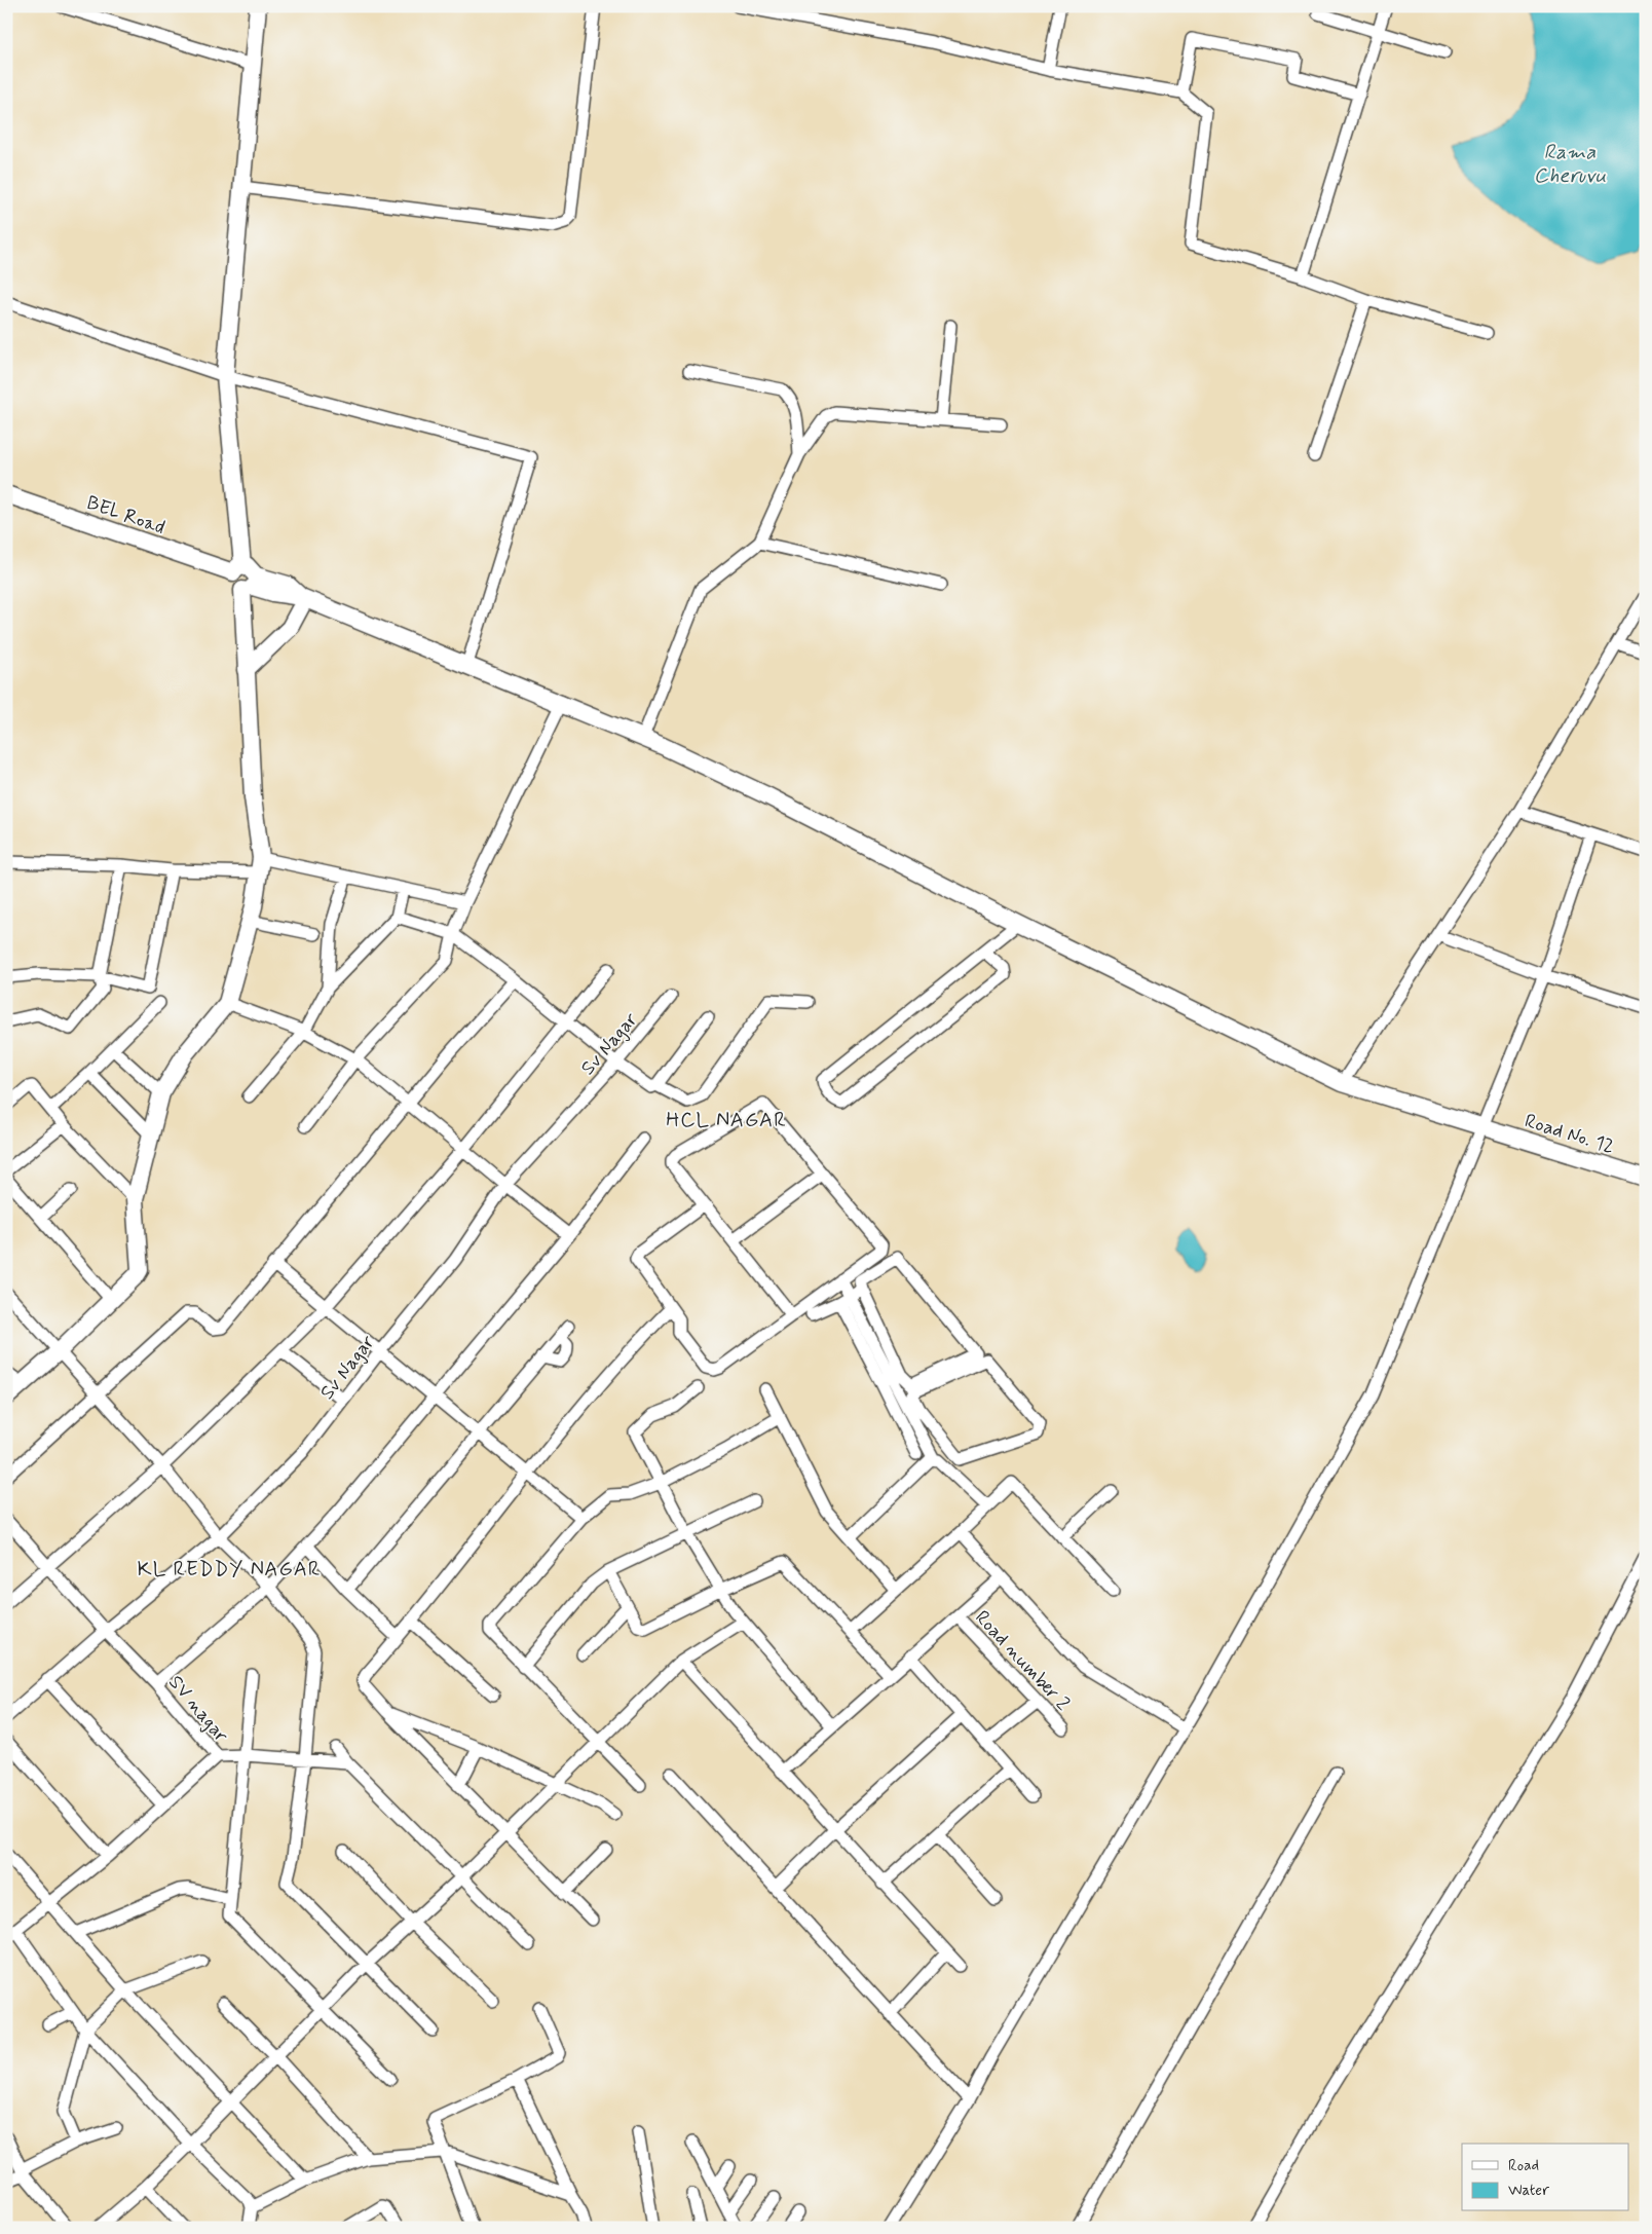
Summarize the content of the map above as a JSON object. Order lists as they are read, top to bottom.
{
  "streets": {
    "street": [
      "BEL Road",
      "Sv Nagar",
      "Road No. 12",
      "Road number 2",
      "SV nagar"
    ]
  },
  "crossings": [
    ["BEL Road", "Road No. 12"],
    ["Sv Nagar", "SV nagar"]
  ],
  "districts": ["HCL NAGAR", "KL REDDY NAGAR"],
  "water": ["Rama Cheruvu"],
  "legend": ["Road", "Water"]
}
